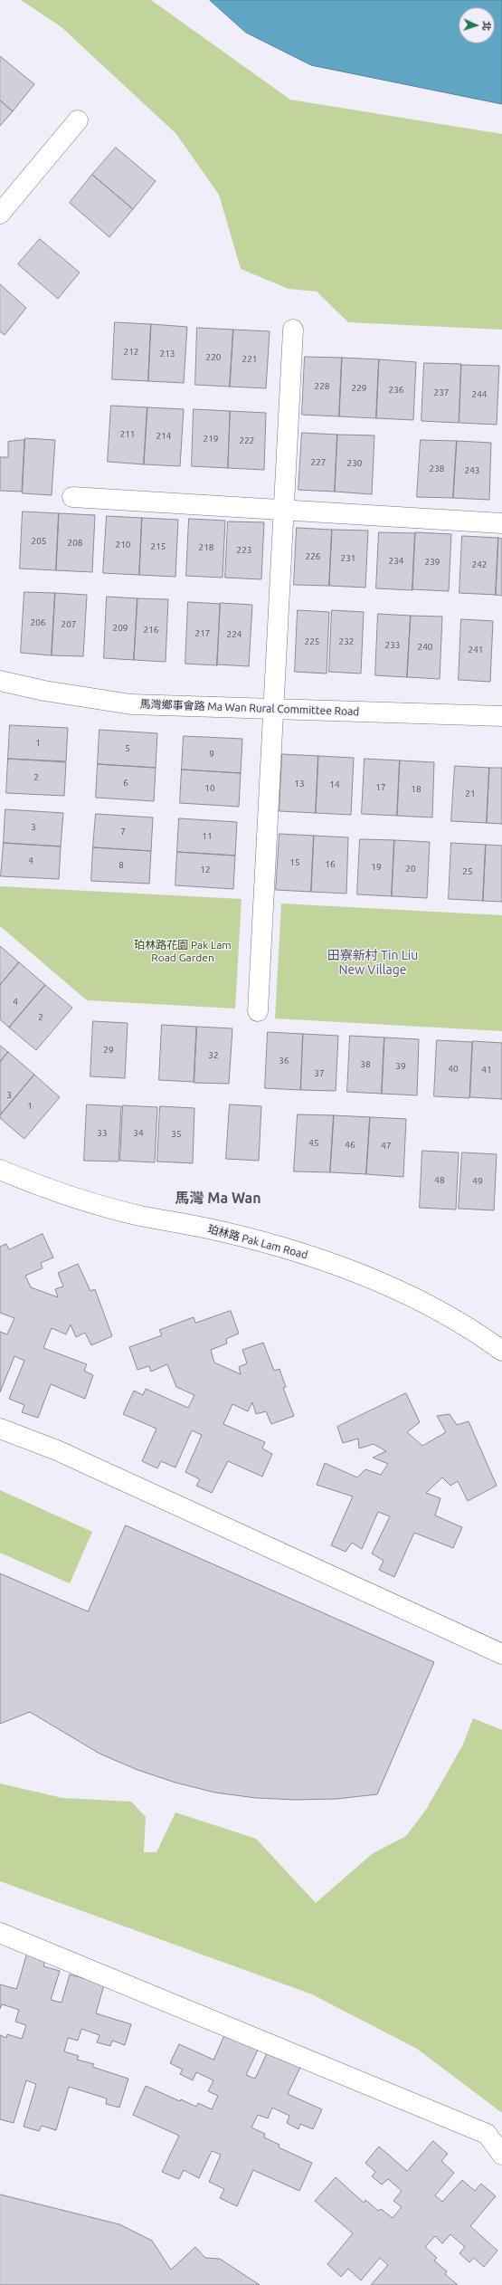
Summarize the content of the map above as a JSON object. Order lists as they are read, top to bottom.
{
  "streets": {
    "street": ["馬灣鄉事會路 Ma Wan Rural Committee Road", "珀林路 Pak Lam Road"]
  },
  "districts": ["田寮新村 Tin Liu New Village", "馬灣 Ma Wan"],
  "parks": ["珀林路花園 Pak Lam Road Garden"],
  "house_numbers": [
    "212",
    "213",
    "220",
    "221",
    "228",
    "229",
    "236",
    "237",
    "244",
    "211",
    "214",
    "219",
    "222",
    "227",
    "230",
    "238",
    "243",
    "205",
    "208",
    "210",
    "215",
    "218",
    "223",
    "226",
    "231",
    "234",
    "239",
    "242",
    "206",
    "207",
    "209",
    "216",
    "217",
    "224",
    "225",
    "232",
    "233",
    "240",
    "241",
    "1",
    "5",
    "9",
    "2",
    "6",
    "13",
    "14",
    "17",
    "10",
    "18",
    "21",
    "3",
    "7",
    "11",
    "4",
    "15",
    "16",
    "8",
    "19",
    "20",
    "12",
    "25",
    "4",
    "2",
    "29",
    "32",
    "36",
    "38",
    "39",
    "40",
    "41",
    "37",
    "3",
    "1",
    "33",
    "34",
    "35",
    "45",
    "46",
    "47",
    "48",
    "49"
  ],
  "north": "right"
}
